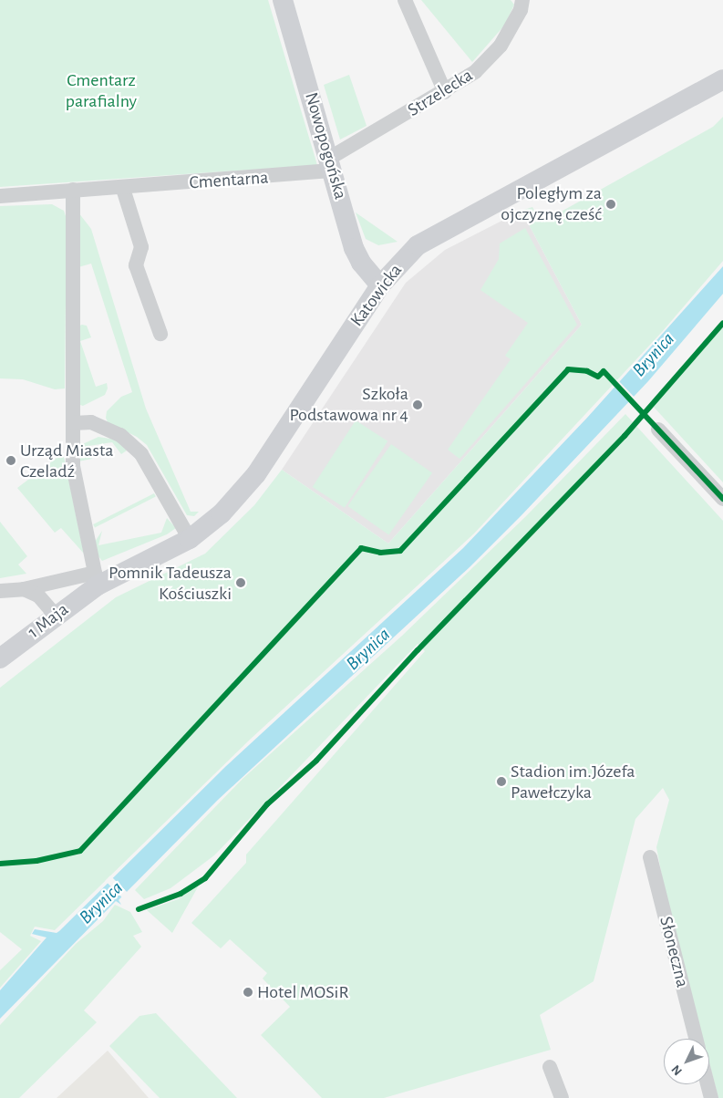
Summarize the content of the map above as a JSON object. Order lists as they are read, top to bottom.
{
  "streets": {
    "street": [
      "Strzelecka",
      "Nowopogońska",
      "Cmentarna",
      "Katowicka",
      "1 Maja",
      "Słoneczna"
    ]
  },
  "crossings": [
    ["Strzelecka", "Nowopogońska"],
    ["Strzelecka", "Cmentarna"],
    ["Nowopogońska", "Cmentarna"],
    ["Nowopogońska", "Katowicka"],
    ["Katowicka", "1 Maja"]
  ],
  "water": ["Brynica"],
  "parks": ["Cmentarz parafialny"],
  "places": [
    "Poległym za ojczyznę cześć",
    "Szkoła Podstawowa nr 4",
    "Urząd Miasta Czeladź",
    "Pomnik Tadeusza Kościuszki",
    "Stadion im.Józefa Pawełczyka",
    "Hotel MOSiR"
  ],
  "north": "bottom left"
}
